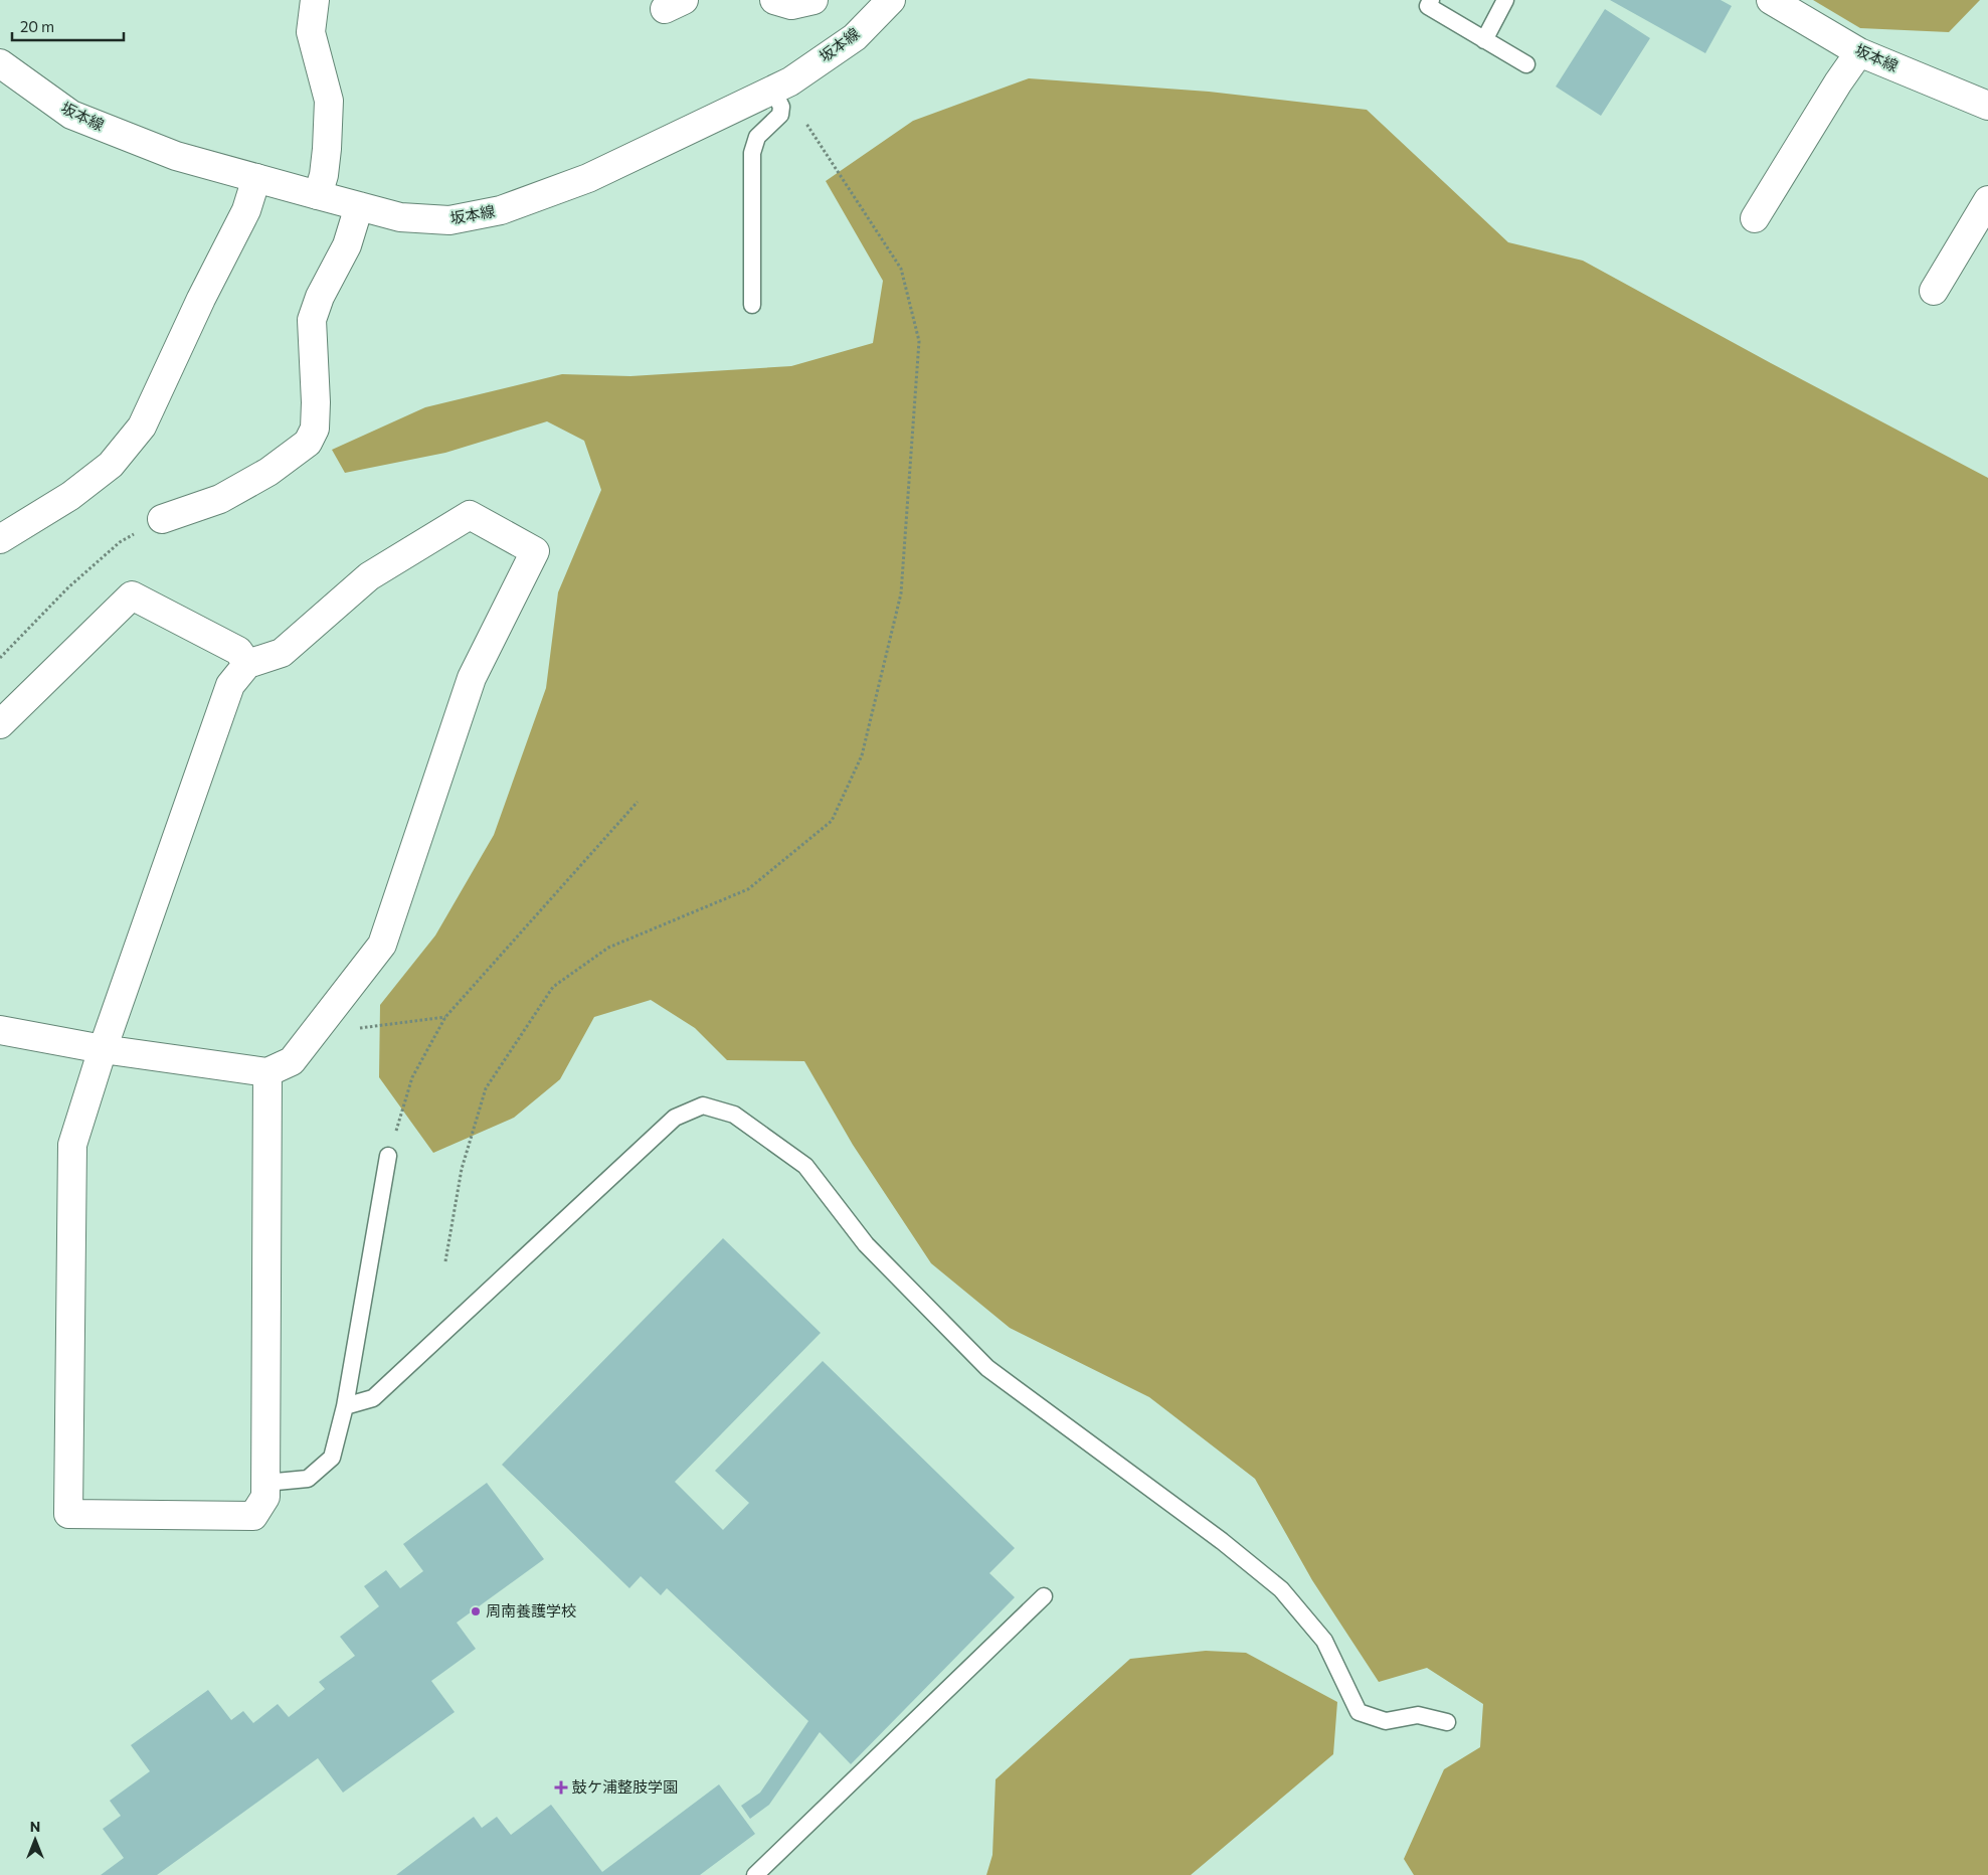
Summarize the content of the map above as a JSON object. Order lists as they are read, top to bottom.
{
  "streets": {
    "street": ["坂本線"]
  },
  "places": {
    "other": ["周南養護学校"],
    "health": ["鼓ケ浦整肢学園"]
  },
  "scale_bar": "20 m",
  "north": "top"
}
